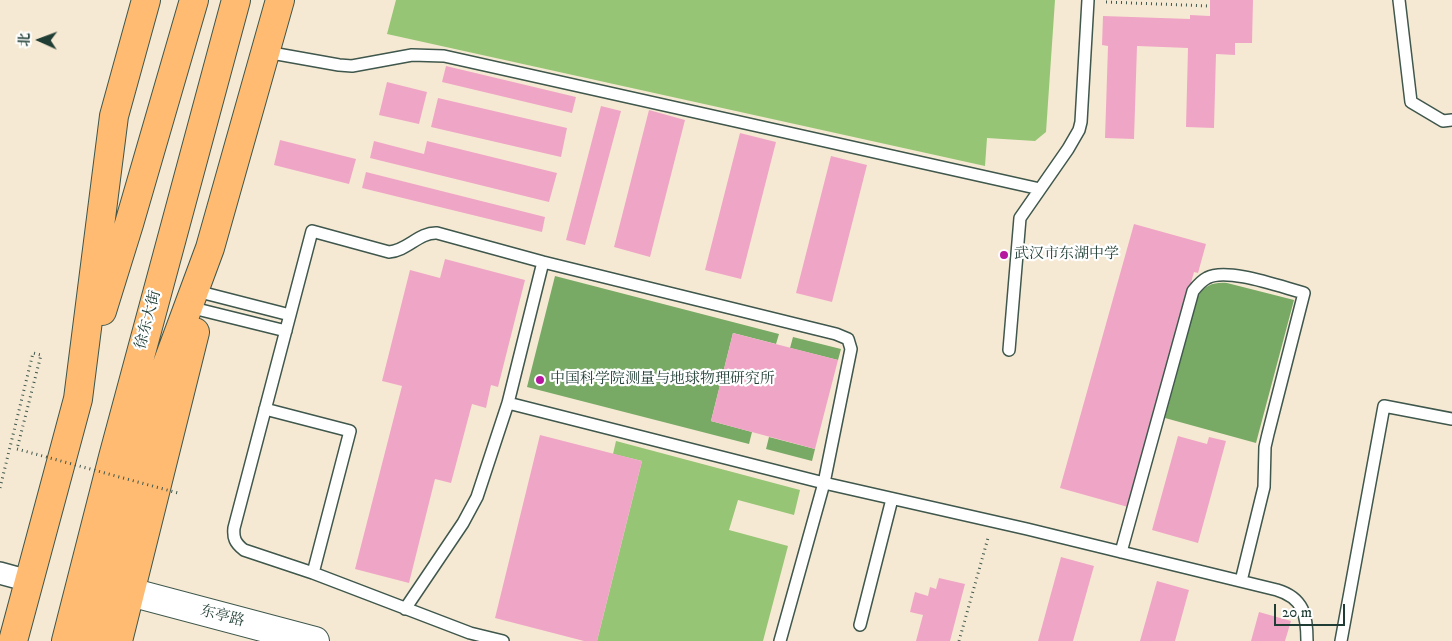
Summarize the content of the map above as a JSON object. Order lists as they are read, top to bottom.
{
  "streets": {
    "highway": ["徐东大街"],
    "street": ["东亭路"]
  },
  "places": ["武汉市东湖中学", "中国科学院测量与地球物理研究所"],
  "scale_bar": "20 m",
  "north": "left"
}
